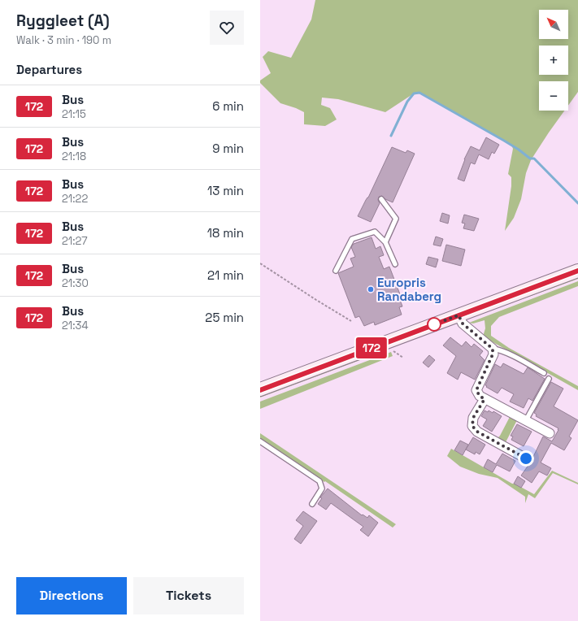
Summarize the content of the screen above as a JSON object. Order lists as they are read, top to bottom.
{
  "places": ["Europris Randaberg"],
  "lines": ["bus line 172"],
  "north": "top left",
  "page": {
    "heading": [
      ["Ryggleet (A)", "Walk · 3 min · 190 m"],
      "Departures"
    ],
    "on_map": "172",
    "map_buttons": ["+", "−"],
    "list": [
      {
        "mark": "172",
        "name": "Bus",
        "note": "21:15",
        "value": "6 min"
      },
      {
        "mark": "172",
        "name": "Bus",
        "note": "21:18",
        "value": "9 min"
      },
      {
        "mark": "172",
        "name": "Bus",
        "note": "21:22",
        "value": "13 min"
      },
      {
        "mark": "172",
        "name": "Bus",
        "note": "21:27",
        "value": "18 min"
      },
      {
        "mark": "172",
        "name": "Bus",
        "note": "21:30",
        "value": "21 min"
      },
      {
        "mark": "172",
        "name": "Bus",
        "note": "21:34",
        "value": "25 min"
      }
    ],
    "buttons": ["Directions", "Tickets"]
  }
}
